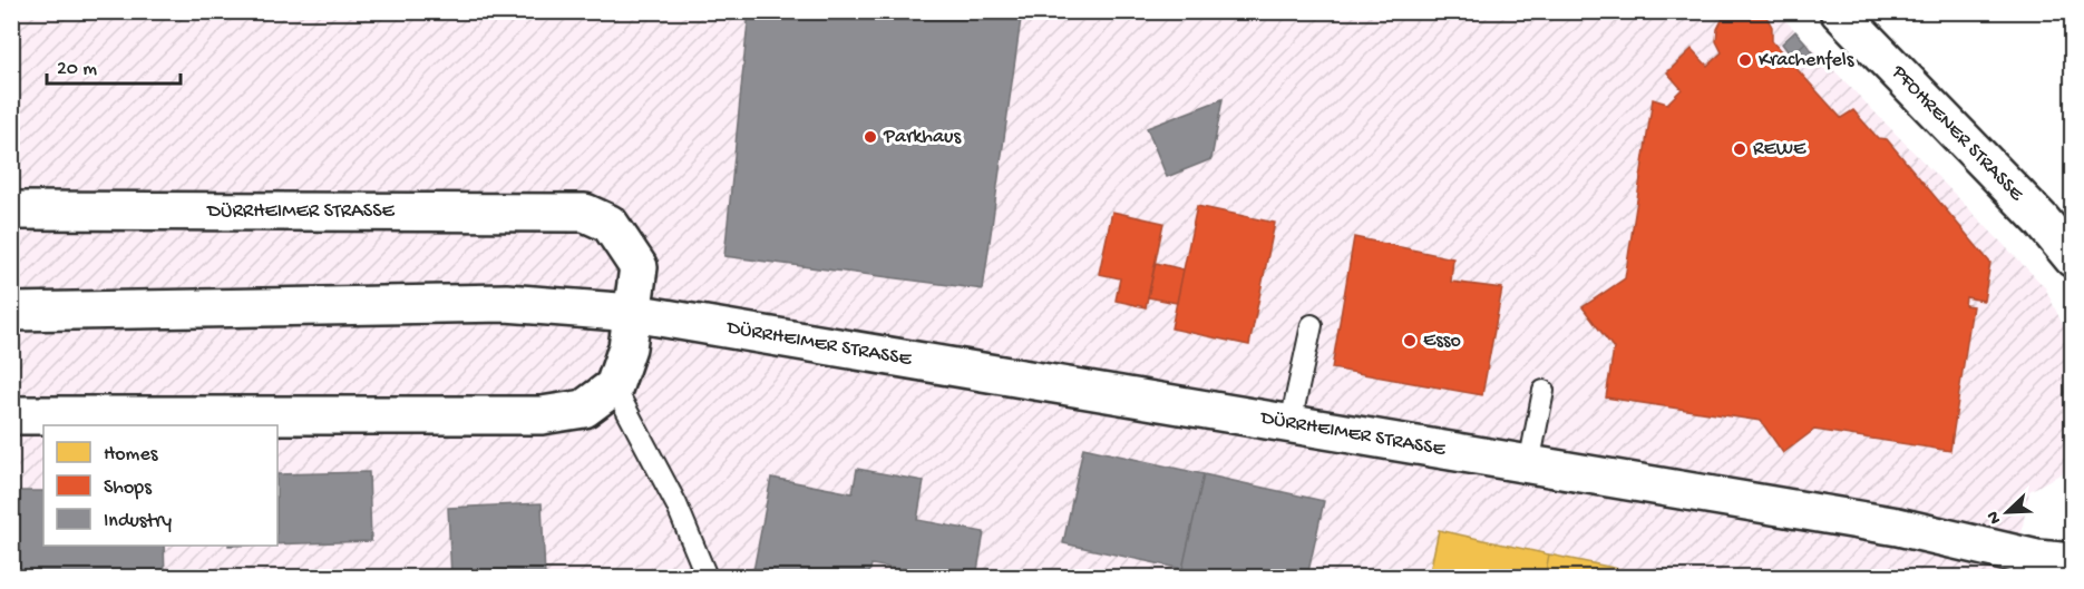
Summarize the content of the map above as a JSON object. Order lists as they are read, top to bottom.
{
  "streets": {
    "main road": ["PFOHRENER STRASSE", "DÜRRHEIMER STRASSE"]
  },
  "places": [
    "Krachenfels",
    "Parkhaus",
    "REWE",
    "Esso"
  ],
  "legend": ["Homes", "Shops", "Industry"],
  "scale_bar": "20 m",
  "north": "bottom left"
}
